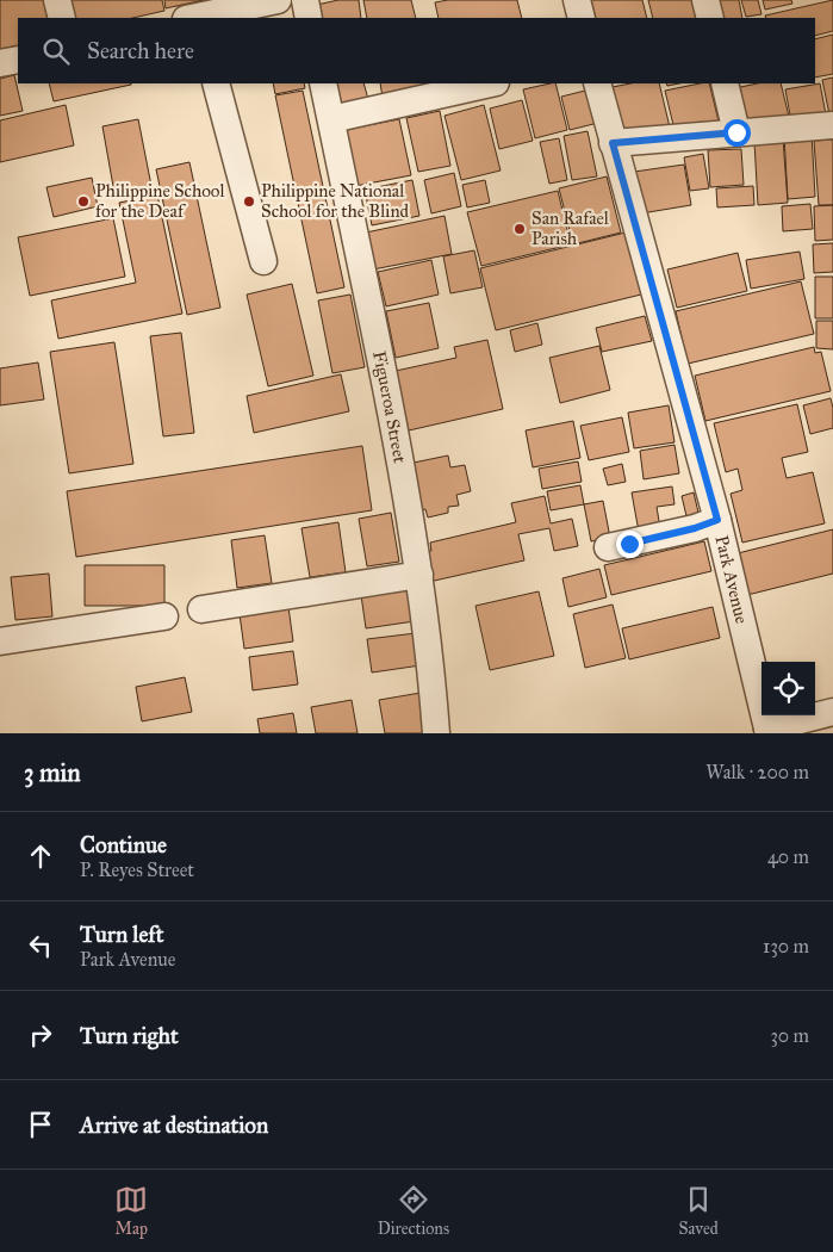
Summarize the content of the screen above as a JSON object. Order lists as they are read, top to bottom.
{
  "streets": {
    "street": ["Figueroa Street", "Park Avenue"]
  },
  "places": ["Philippine School for the Deaf", "Philippine National School for the Blind", "San Rafael Parish"],
  "page": {
    "search": "Search here",
    "heading": ["3 min", "Walk · 200 m"],
    "list": [
      ["Continue", "P. Reyes Street", "40 m"],
      ["Turn left", "Park Avenue", "130 m"],
      ["Turn right", "30 m"],
      "Arrive at destination"
    ],
    "nav": ["Map", "Directions", "Saved"]
  }
}
